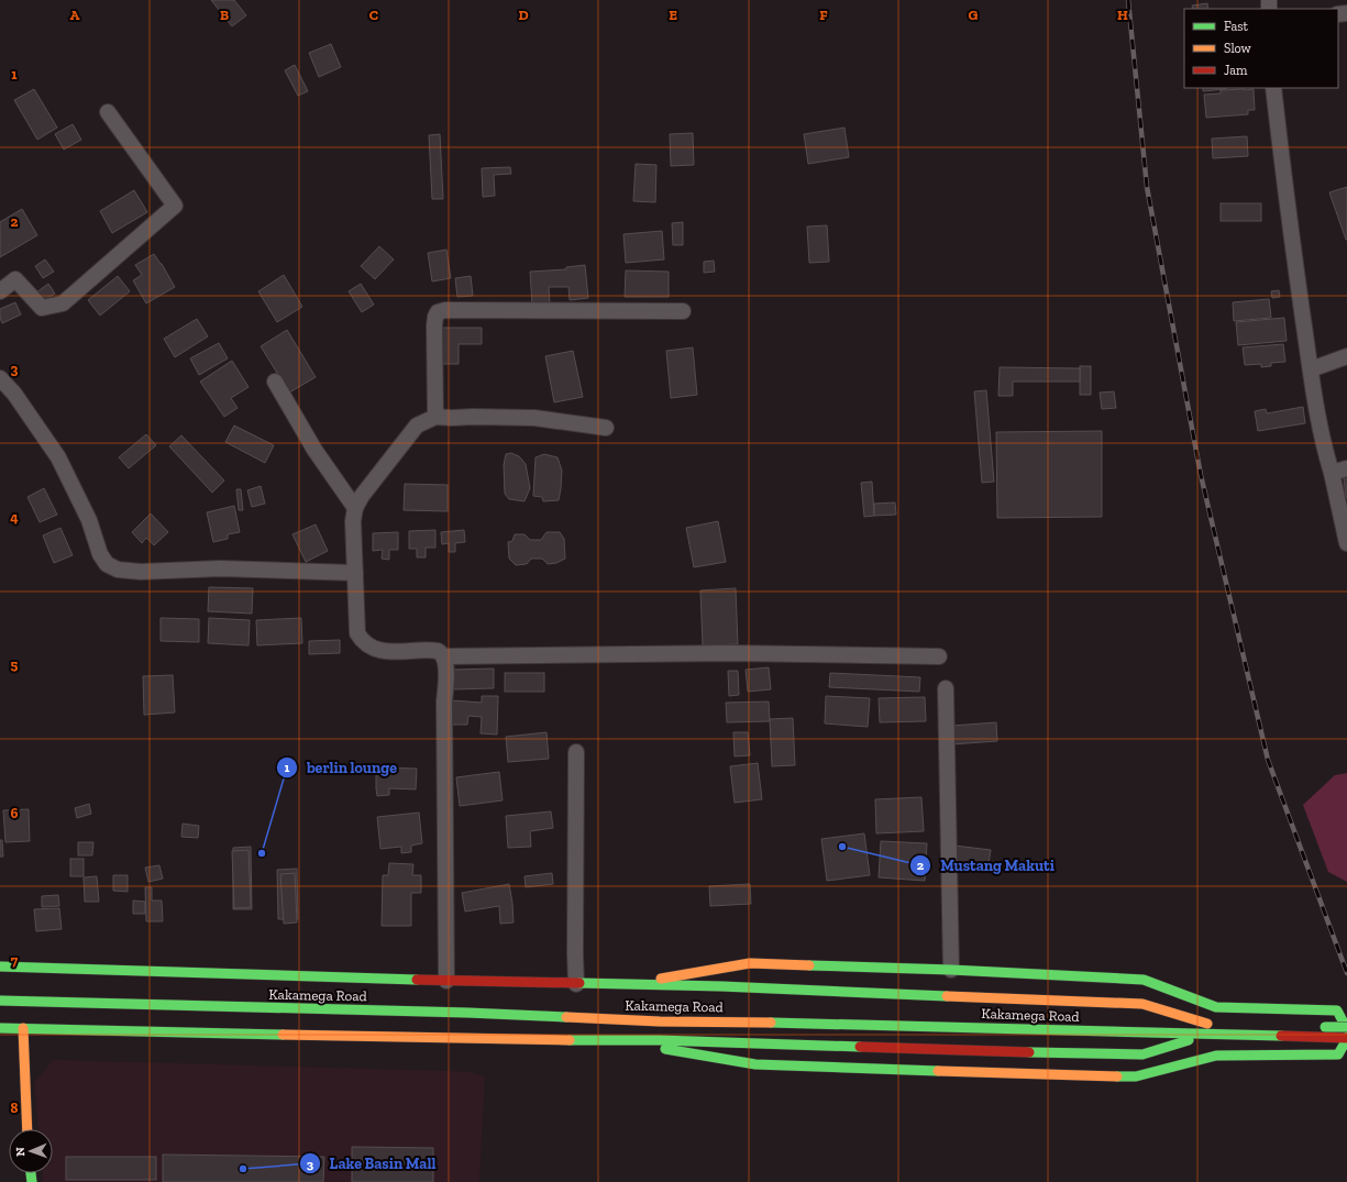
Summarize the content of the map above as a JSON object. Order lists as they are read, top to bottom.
{
  "streets": {
    "main road": ["Kakamega Road"]
  },
  "places": ["Mustang Makuti", "berlin lounge", "Lake Basin Mall"],
  "legend": ["Fast", "Slow", "Jam"],
  "north": "left",
  "grid": {
    "columns": [
      "A",
      "B",
      "C",
      "D",
      "E",
      "F",
      "G",
      "H"
    ],
    "rows": [
      "1",
      "2",
      "3",
      "4",
      "5",
      "6",
      "7",
      "8"
    ]
  }
}
